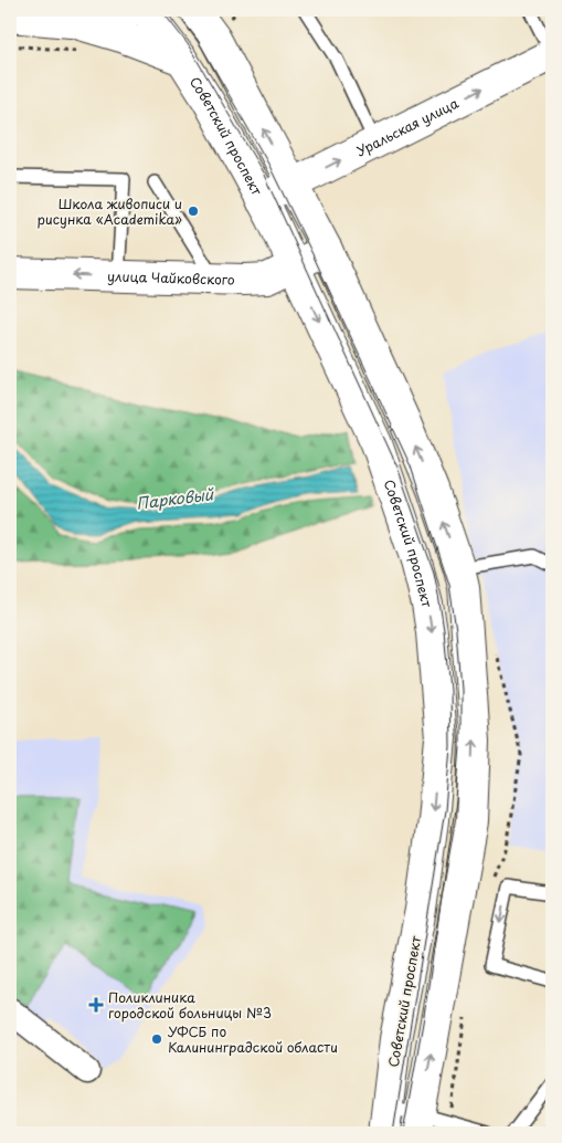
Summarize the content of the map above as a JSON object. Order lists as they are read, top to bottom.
{
  "streets": {
    "main road": ["Уральская улица", "Советский проспект", "улица Чайковского"]
  },
  "crossings": [
    ["Уральская улица", "Советский проспект"],
    ["Советский проспект", "улица Чайковского"]
  ],
  "one_way": ["Уральская улица"],
  "water": ["Парковый"],
  "places": {
    "other": ["Школа живописи и рисунка «Academika»", "УФСБ по Калининградской области"],
    "health": ["Поликлиника городской больницы №3"]
  }
}
